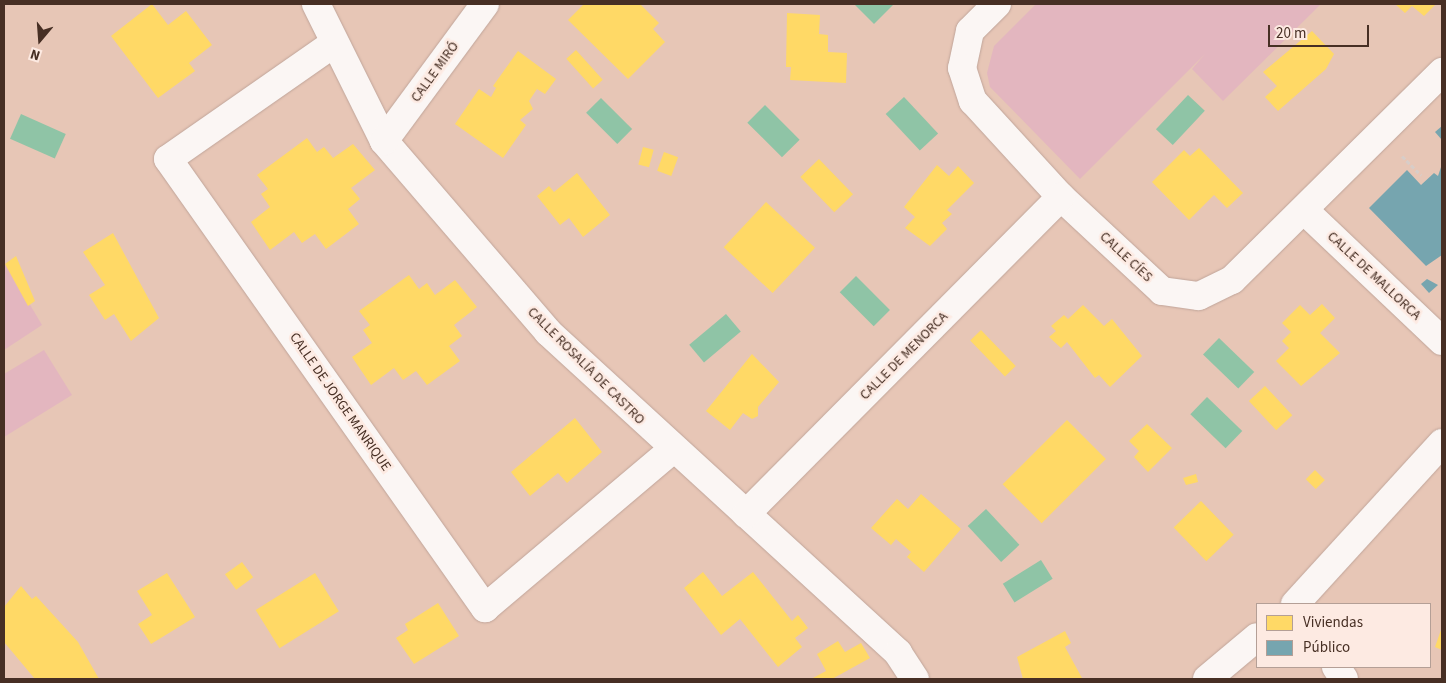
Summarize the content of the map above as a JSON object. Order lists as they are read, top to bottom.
{
  "streets": {
    "street": [
      "CALLE MIRÓ",
      "CALLE CÍES",
      "CALLE DE MALLORCA",
      "CALLE DE MENORCA",
      "CALLE ROSALÍA DE CASTRO",
      "CALLE DE JORGE MANRIQUE"
    ]
  },
  "crossings": [
    ["CALLE MIRÓ", "CALLE ROSALÍA DE CASTRO"],
    ["CALLE CÍES", "CALLE DE MALLORCA"],
    ["CALLE CÍES", "CALLE DE MENORCA"],
    ["CALLE DE MENORCA", "CALLE ROSALÍA DE CASTRO"],
    ["CALLE ROSALÍA DE CASTRO", "CALLE DE JORGE MANRIQUE"]
  ],
  "legend": ["Viviendas", "Público"],
  "scale_bar": "20 m",
  "north": "bottom"
}
